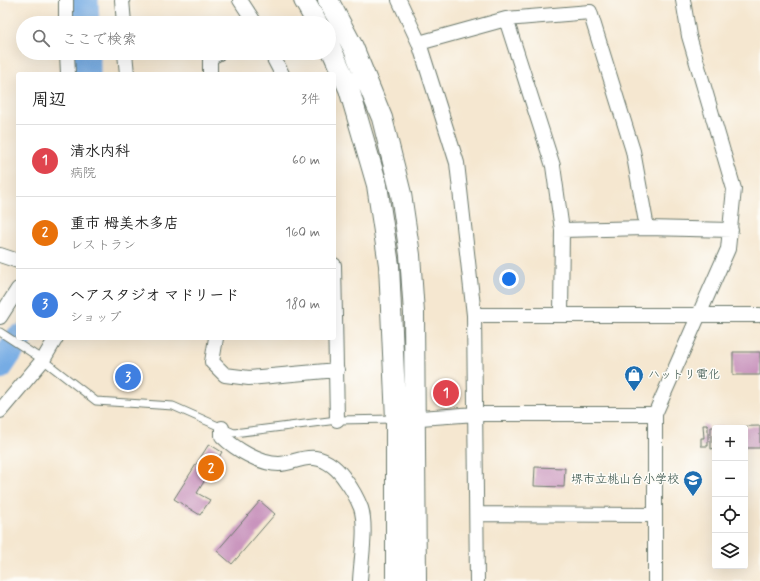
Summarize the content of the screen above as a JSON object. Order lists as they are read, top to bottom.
{
  "places": {
    "shop": ["ハットリ電化"],
    "school or university": ["堺市立桃山台小学校"]
  },
  "page": {
    "search": "ここで検索",
    "heading": ["周辺", "3件"],
    "list": [
      {
        "mark": "1",
        "name": "清水内科",
        "note": "病院",
        "value": "60 m"
      },
      {
        "mark": "2",
        "name": "重市 栂美木多店",
        "note": "レストラン",
        "value": "160 m"
      },
      {
        "mark": "3",
        "name": "ヘアスタジオ マドリード",
        "note": "ショップ",
        "value": "180 m"
      }
    ],
    "pins": ["3", "1", "2"],
    "map_buttons": ["+", "−"]
  }
}
